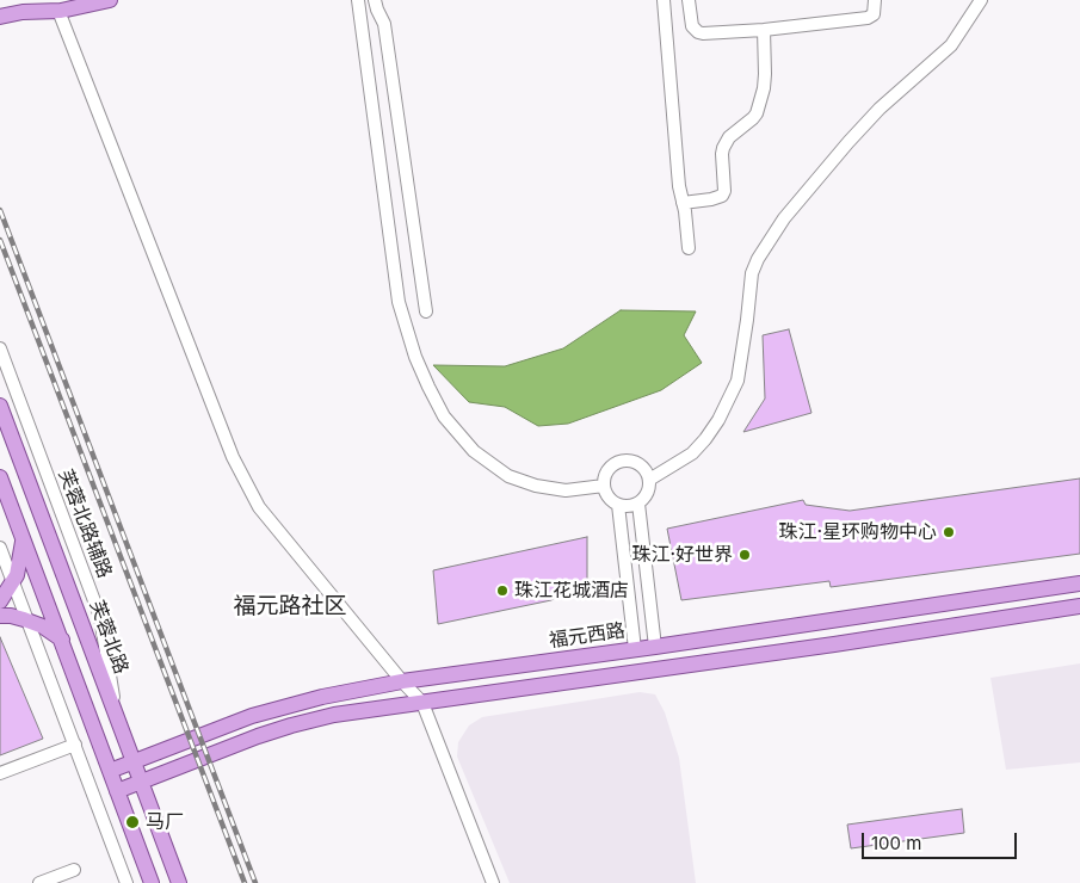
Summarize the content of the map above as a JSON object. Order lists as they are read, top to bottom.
{
  "streets": {
    "main road": ["福元西路", "芙蓉北路"],
    "street": ["芙蓉北路辅路"]
  },
  "crossings": [
    ["芙蓉北路辅路", "芙蓉北路"],
    ["福元西路", "芙蓉北路"]
  ],
  "districts": ["福元路社区"],
  "places": [
    "珠江·星环购物中心",
    "珠江·好世界",
    "珠江花城酒店",
    "马厂"
  ],
  "scale_bar": "100 m"
}
